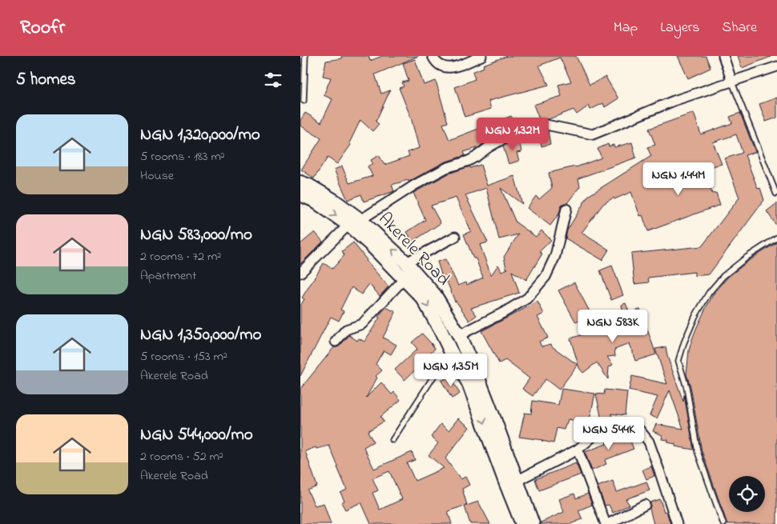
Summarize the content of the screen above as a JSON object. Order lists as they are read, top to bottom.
{
  "streets": {
    "street": ["Akerele Road"]
  },
  "page": {
    "header": "Roofr",
    "nav": ["Map", "Layers", "Share"],
    "heading": "5 homes",
    "list": [
      {
        "name": "NGN 1,320,000/mo",
        "note": "5 rooms · 183 m² · House"
      },
      {
        "name": "NGN 583,000/mo",
        "note": "2 rooms · 72 m² · Apartment"
      },
      {
        "name": "NGN 1,350,000/mo",
        "note": "5 rooms · 153 m² · Akerele Road"
      },
      {
        "name": "NGN 544,000/mo",
        "note": "2 rooms · 52 m² · Akerele Road"
      }
    ],
    "price": [
      "NGN 1.32M",
      "NGN 1.44M",
      "NGN 583K",
      "NGN 1.35M",
      "NGN 544K"
    ]
  }
}
